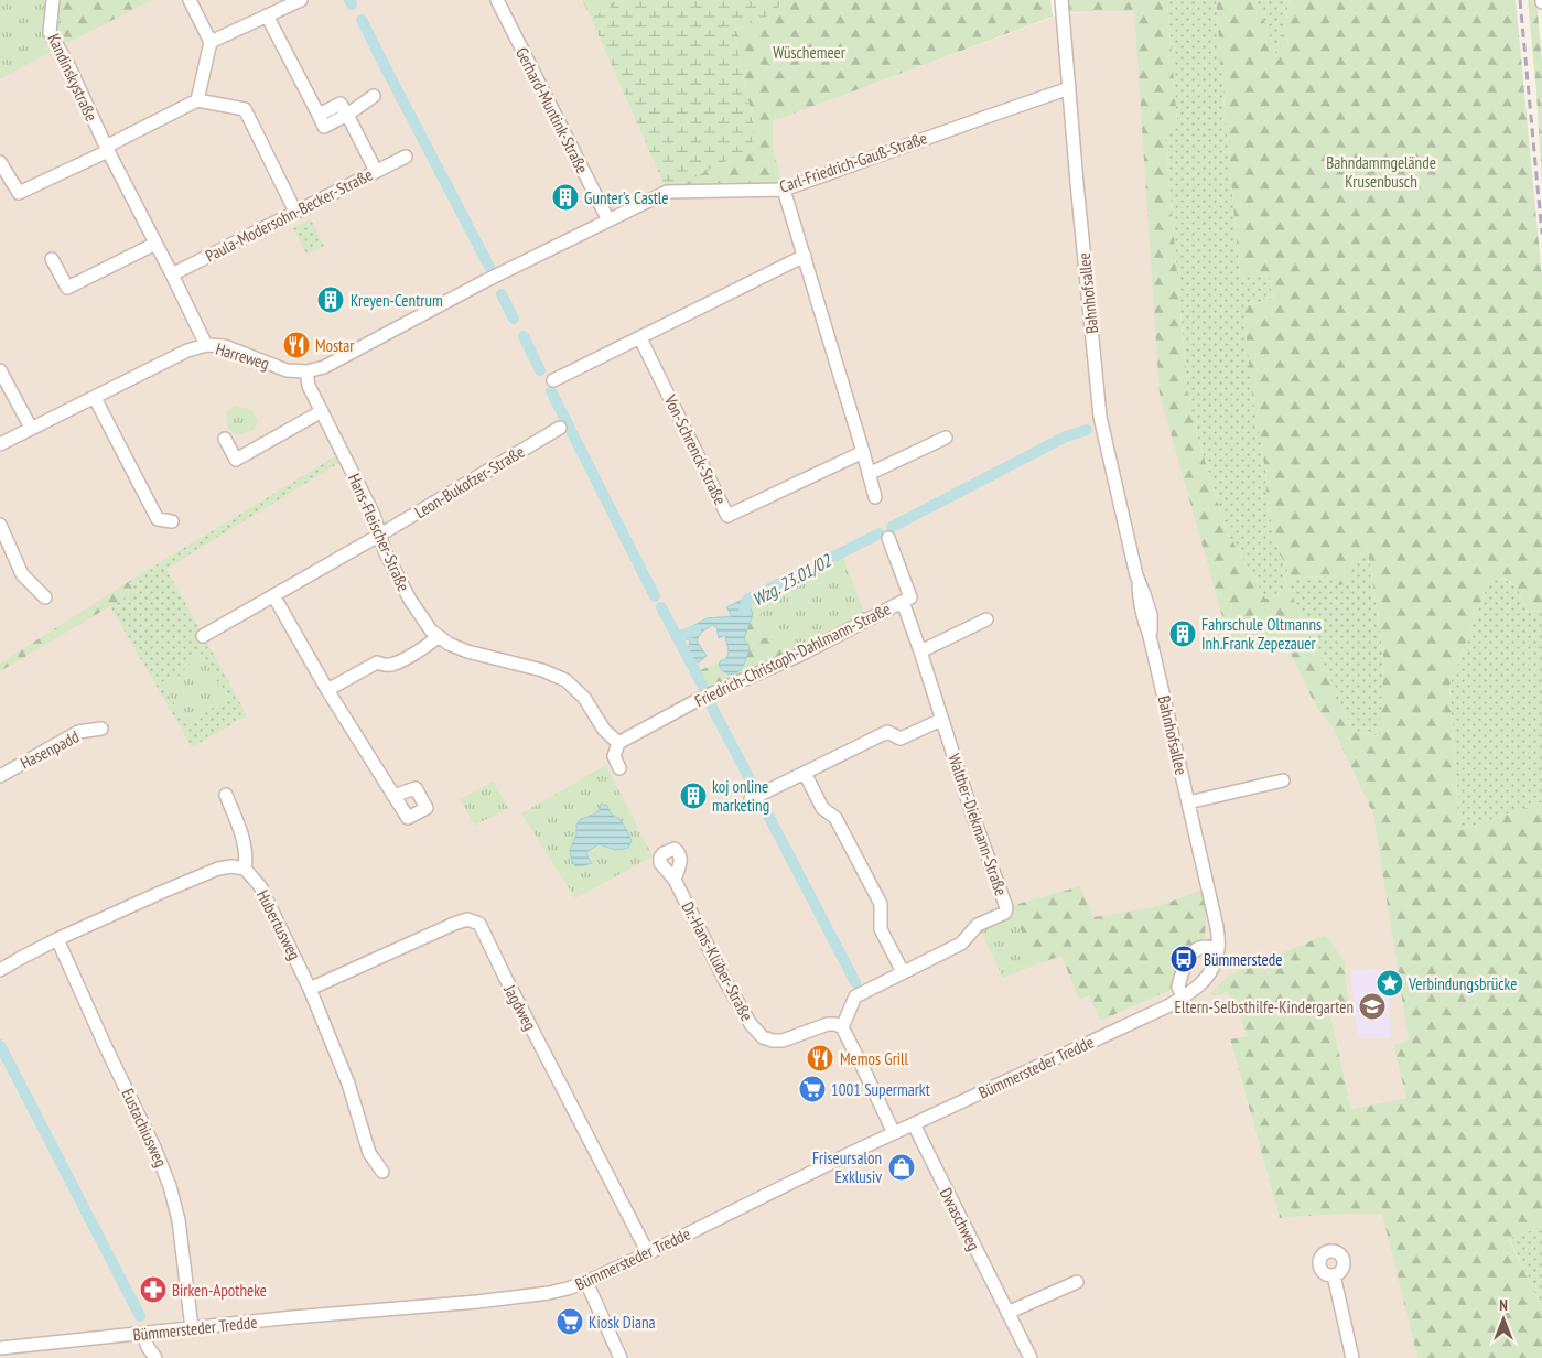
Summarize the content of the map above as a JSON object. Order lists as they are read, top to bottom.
{
  "streets": {
    "street": [
      "Kandinskystraße",
      "Gerhard-Muntink-Straße",
      "Carl-Friedrich-Gauß-Straße",
      "Paula-Modersohn-Becker-Straße",
      "Bahnhofsallee",
      "Harreweg",
      "Von-Schrenck-Straße",
      "Leon-Bukofzer-Straße",
      "Hans-Fleischer-Straße",
      "Friedrich-Christoph-Dahlmann-Straße",
      "Hasenpadd",
      "Walther-Diekmann-Straße",
      "Hubertusweg",
      "Dr.-Hans-Klüber-Straße",
      "Jagdweg",
      "Bümmersteder Tredde",
      "Eustachiusweg",
      "Dwaschweg"
    ]
  },
  "crossings": [
    ["Kandinskystraße", "Paula-Modersohn-Becker-Straße"],
    ["Kandinskystraße", "Harreweg"],
    ["Gerhard-Muntink-Straße", "Carl-Friedrich-Gauß-Straße"],
    ["Carl-Friedrich-Gauß-Straße", "Bahnhofsallee"],
    ["Carl-Friedrich-Gauß-Straße", "Harreweg"],
    ["Bahnhofsallee", "Bümmersteder Tredde"],
    ["Harreweg", "Hans-Fleischer-Straße"],
    ["Leon-Bukofzer-Straße", "Hans-Fleischer-Straße"],
    ["Hans-Fleischer-Straße", "Friedrich-Christoph-Dahlmann-Straße"],
    ["Friedrich-Christoph-Dahlmann-Straße", "Walther-Diekmann-Straße"],
    ["Walther-Diekmann-Straße", "Dr.-Hans-Klüber-Straße"],
    ["Hubertusweg", "Jagdweg"],
    ["Jagdweg", "Bümmersteder Tredde"],
    ["Bümmersteder Tredde", "Eustachiusweg"],
    ["Bümmersteder Tredde", "Dwaschweg"]
  ],
  "water": ["Wzg. 23.01/02"],
  "parks": ["Wüschemeer", "Bahndammgelände Krusenbusch"],
  "places": {
    "building": [
      "Gunter's Castle",
      "Kreyen-Centrum",
      "Fahrschule Oltmanns Inh.Frank Zepezauer",
      "koj online marketing"
    ],
    "restaurant": ["Mostar", "Memos Grill"],
    "bus stop": ["Bümmerstede"],
    "place": ["Verbindungsbrücke"],
    "school or university": ["Eltern-Selbsthilfe-Kindergarten"],
    "supermarket": ["1001 Supermarkt", "Kiosk Diana"],
    "shop": ["Friseursalon Exklusiv"],
    "pharmacy": ["Birken-Apotheke"]
  },
  "north": "top"
}
